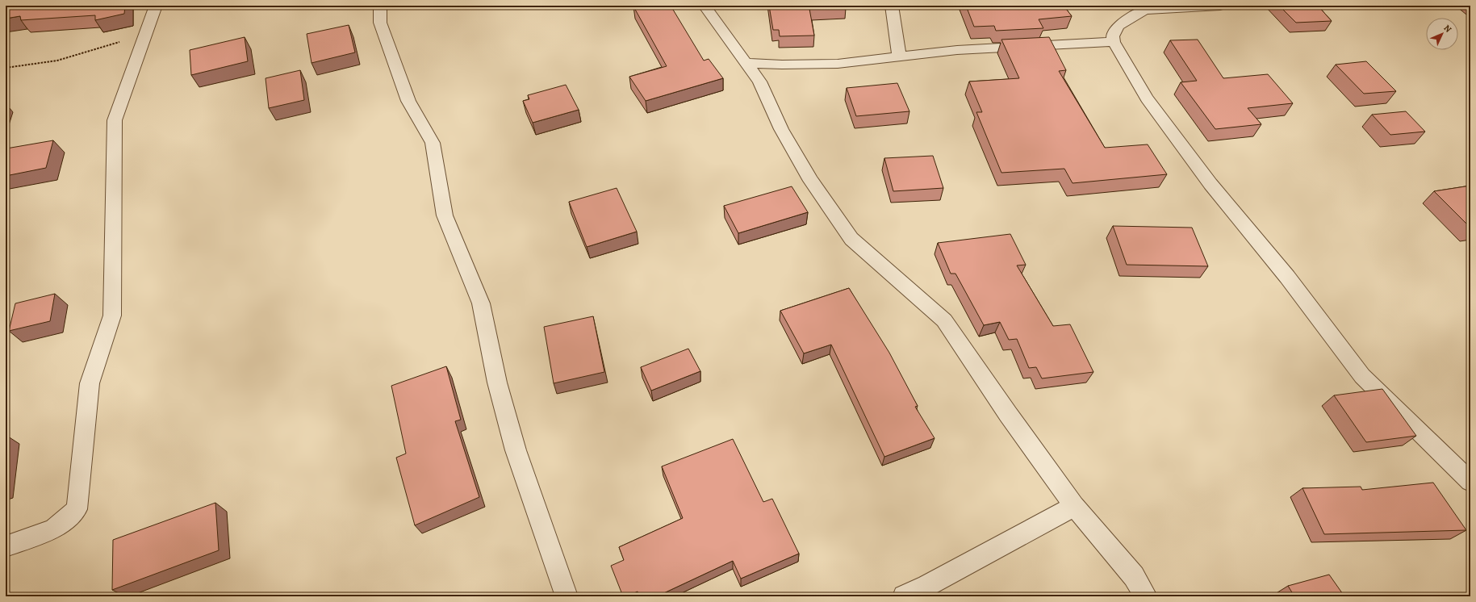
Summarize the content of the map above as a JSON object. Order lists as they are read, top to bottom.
{
  "north": "top right"
}
